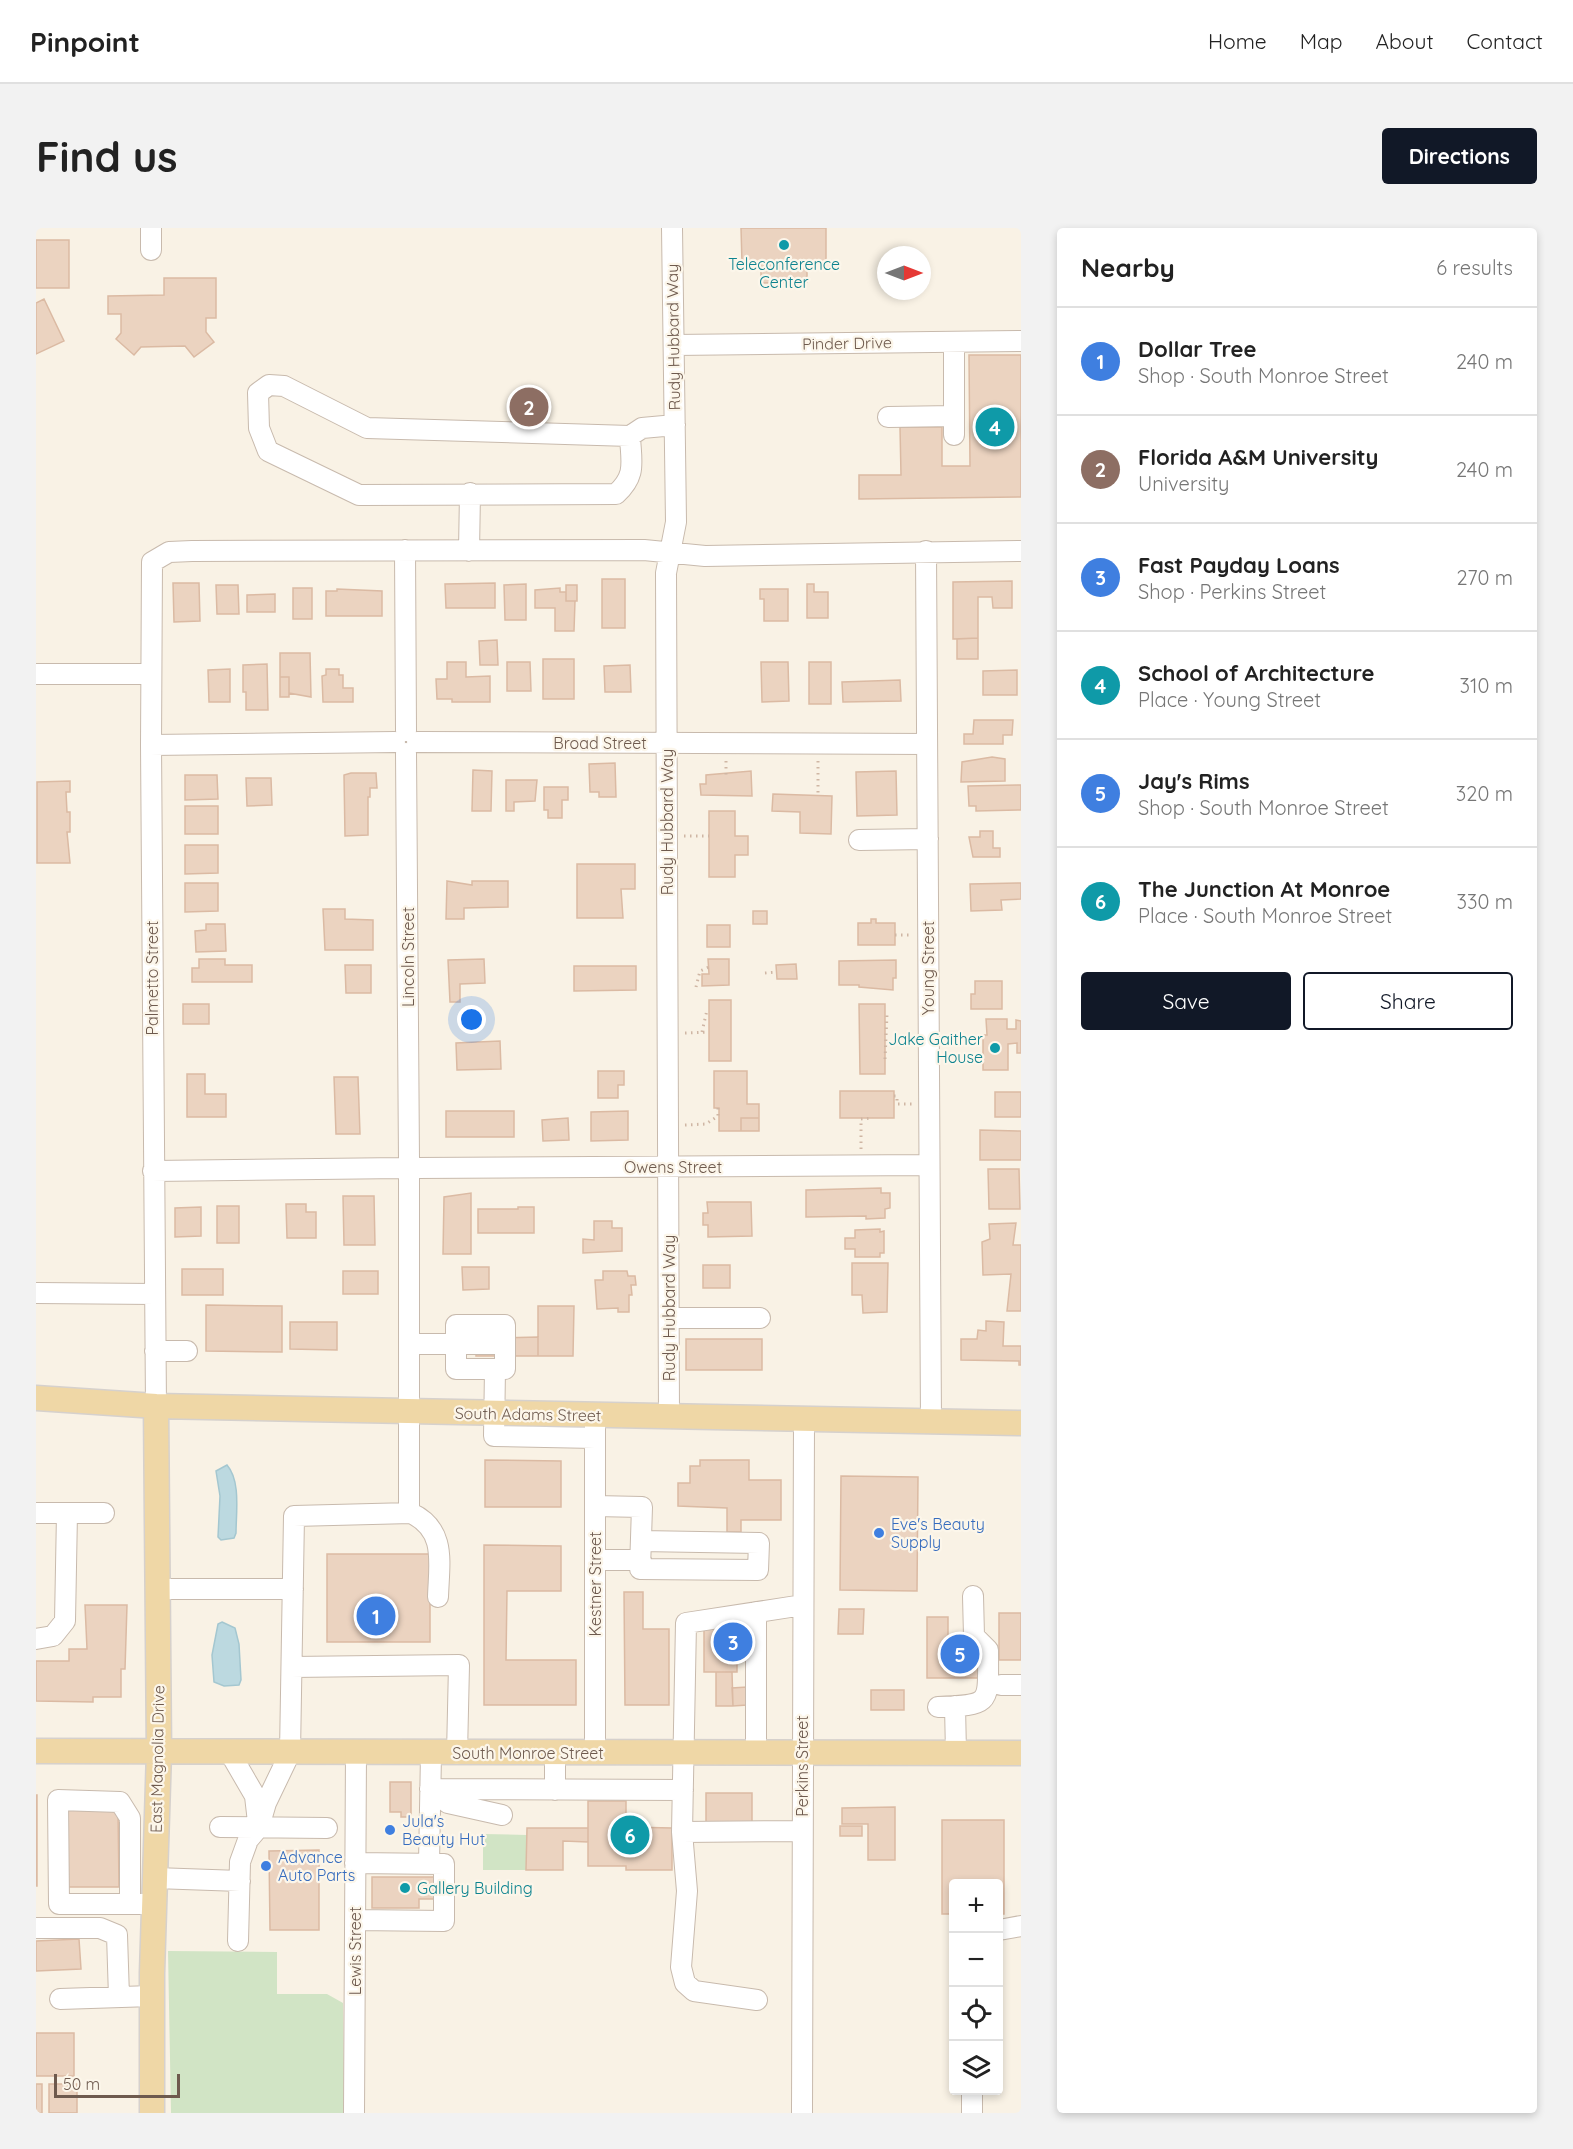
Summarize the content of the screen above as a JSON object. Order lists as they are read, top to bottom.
{
  "streets": {
    "main road": ["South Adams Street", "South Monroe Street", "East Magnolia Drive"],
    "street": [
      "Rudy Hubbard Way",
      "Pinder Drive",
      "Broad Street",
      "Lincoln Street",
      "Young Street",
      "Palmetto Street",
      "Owens Street",
      "Kestner Street",
      "Perkins Street",
      "Lewis Street"
    ]
  },
  "crossings": [
    ["Rudy Hubbard Way", "Pinder Drive"],
    ["Rudy Hubbard Way", "Broad Street"],
    ["Rudy Hubbard Way", "Owens Street"],
    ["Rudy Hubbard Way", "South Adams Street"],
    ["Broad Street", "Lincoln Street"],
    ["Broad Street", "Young Street"],
    ["Broad Street", "Palmetto Street"],
    ["Lincoln Street", "Palmetto Street"],
    ["Lincoln Street", "Owens Street"],
    ["Lincoln Street", "South Adams Street"],
    ["Young Street", "Owens Street"],
    ["Young Street", "South Adams Street"],
    ["Palmetto Street", "Owens Street"],
    ["Palmetto Street", "South Adams Street"],
    ["Palmetto Street", "East Magnolia Drive"],
    ["South Adams Street", "Kestner Street"],
    ["South Adams Street", "East Magnolia Drive"],
    ["South Adams Street", "Perkins Street"],
    ["Kestner Street", "South Monroe Street"],
    ["South Monroe Street", "East Magnolia Drive"],
    ["South Monroe Street", "Perkins Street"],
    ["South Monroe Street", "Lewis Street"]
  ],
  "places": [
    "Teleconference Center",
    "Jake Gaither House",
    "Eve's Beauty Supply",
    "Jula's Beauty Hut",
    "Advance Auto Parts",
    "Gallery Building"
  ],
  "scale_bar": "50 m",
  "north": "right",
  "page": {
    "header": "Pinpoint",
    "nav": [
      "Home",
      "Map",
      "About",
      "Contact"
    ],
    "buttons": [
      "Directions",
      ["Save", "Share"]
    ],
    "title": "Find us",
    "heading": ["Nearby", "6 results"],
    "list": [
      {
        "mark": "1",
        "name": "Dollar Tree",
        "note": "Shop · South Monroe Street",
        "value": "240 m"
      },
      {
        "mark": "2",
        "name": "Florida A&M University",
        "note": "University",
        "value": "240 m"
      },
      {
        "mark": "3",
        "name": "Fast Payday Loans",
        "note": "Shop · Perkins Street",
        "value": "270 m"
      },
      {
        "mark": "4",
        "name": "School of Architecture",
        "note": "Place · Young Street",
        "value": "310 m"
      },
      {
        "mark": "5",
        "name": "Jay's Rims",
        "note": "Shop · South Monroe Street",
        "value": "320 m"
      },
      {
        "mark": "6",
        "name": "The Junction At Monroe",
        "note": "Place · South Monroe Street",
        "value": "330 m"
      }
    ],
    "pins": [
      "2",
      "4",
      "1",
      "3",
      "5",
      "6"
    ],
    "map_buttons": ["+", "−"],
    "scale": "50 m"
  }
}
